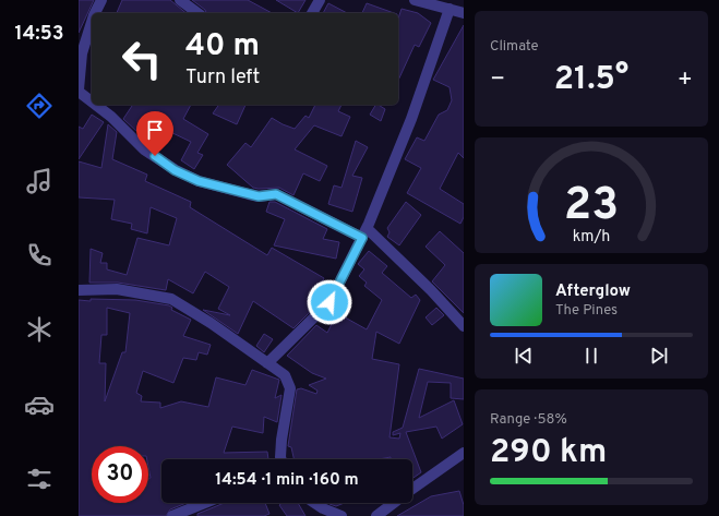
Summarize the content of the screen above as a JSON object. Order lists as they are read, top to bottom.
{
  "page": {
    "tabs": "14:53",
    "tile": [
      "Climate",
      ["Range · 58%", "290 km"]
    ],
    "turn": ["40 m", "Turn left"],
    "heat": ["−", "21.5°", "+"],
    "song": ["Afterglow", "The Pines"],
    "limit": "30",
    "trip": "14:54 · 1 min · 160 m",
    "gauge": ["23", "km/h"]
  }
}
